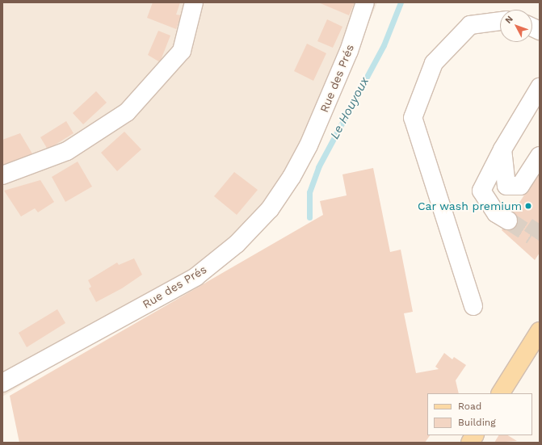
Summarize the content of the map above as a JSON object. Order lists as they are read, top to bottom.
{
  "streets": {
    "street": ["Rue des Prés"]
  },
  "water": ["Le Houyoux"],
  "places": ["Car wash premium"],
  "legend": ["Road", "Building"],
  "north": "top left"
}
